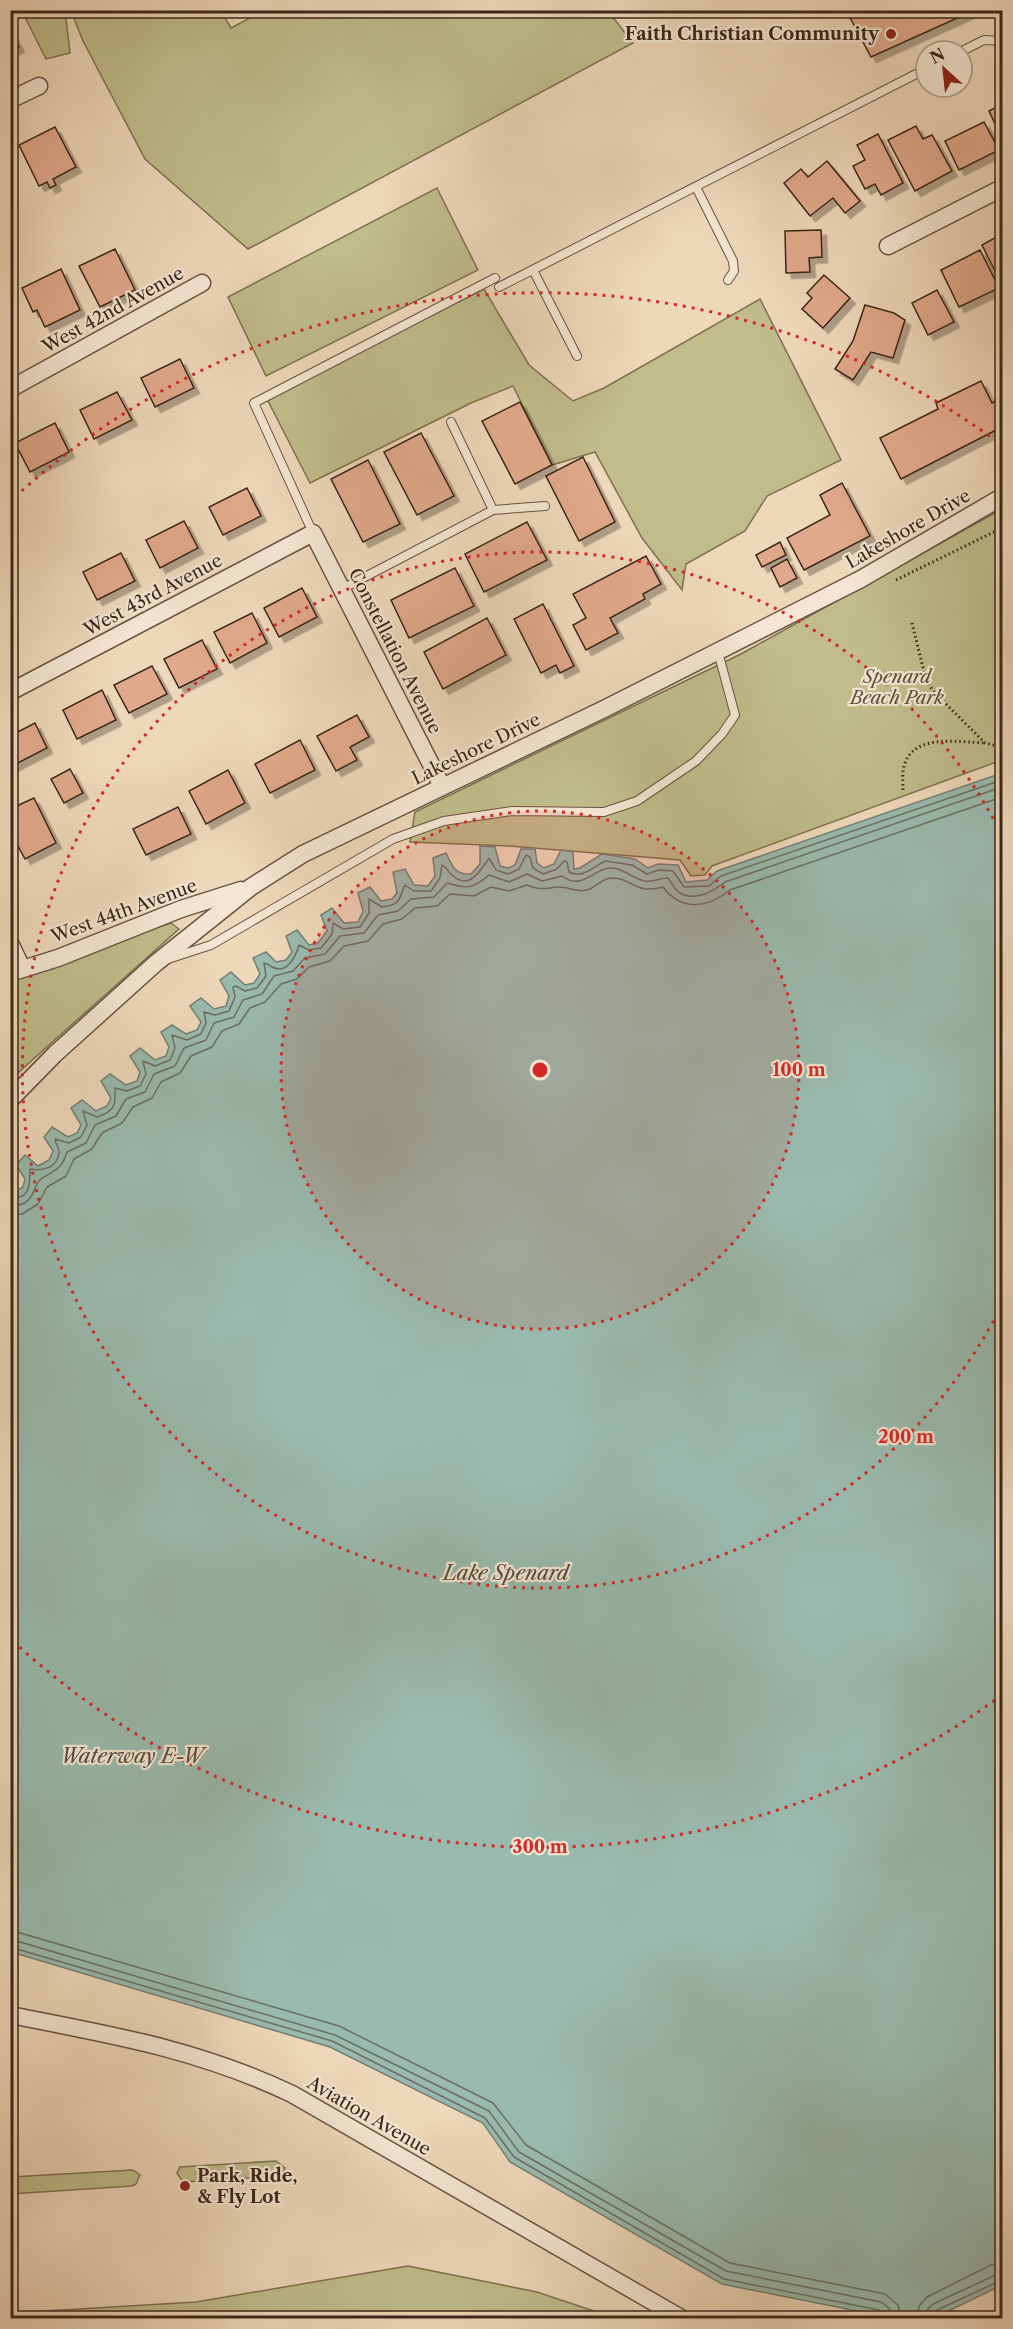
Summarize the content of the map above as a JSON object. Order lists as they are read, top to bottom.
{
  "streets": {
    "street": [
      "West 42nd Avenue",
      "Lakeshore Drive",
      "West 43rd Avenue",
      "Constellation Avenue",
      "West 44th Avenue",
      "Aviation Avenue"
    ]
  },
  "crossings": [
    ["Lakeshore Drive", "Constellation Avenue"],
    ["Lakeshore Drive", "West 44th Avenue"],
    ["West 43rd Avenue", "Constellation Avenue"]
  ],
  "water": ["Lake Spenard", "Waterway E-W"],
  "parks": ["Spenard Beach Park"],
  "places": ["Faith Christian Community", "Park, Ride, & Fly Lot"],
  "north": "top left",
  "rings": ["100 m", "200 m", "300 m"]
}
